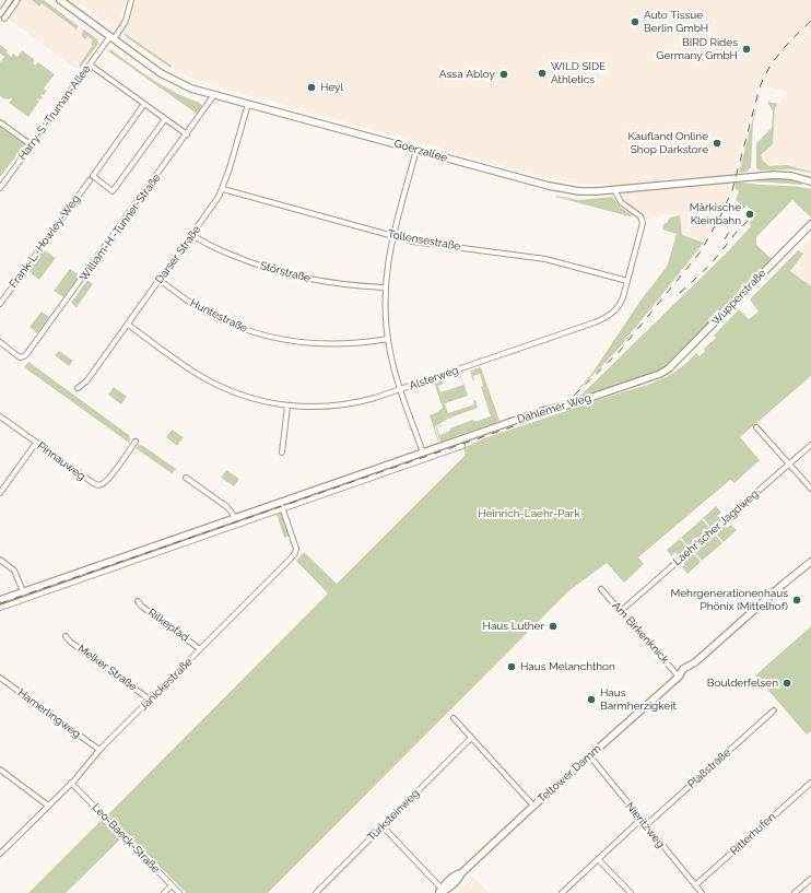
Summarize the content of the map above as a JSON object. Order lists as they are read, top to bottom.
{
  "streets": {
    "main road": [
      "Goerzallee",
      "Wupperstraße",
      "Dahlemer Weg",
      "Teltower Damm"
    ],
    "street": [
      "Harry-S.-Truman-Allee",
      "William-H.-Tunner-Straße",
      "Tollensestraße",
      "Frank-L.-Howley-Weg",
      "Darser Straße",
      "Störstraße",
      "Huntestraße",
      "Alsterweg",
      "Pinnauweg",
      "Laehr'scher Jagdweg",
      "Rilkepfad",
      "Am Birkenknick",
      "Melker Straße",
      "Jänickestraße",
      "Hamerlingweg",
      "Plaßstraße",
      "Türksteinweg",
      "Nieritzweg",
      "Ritterhufen",
      "Leo-Baeck-Straße"
    ]
  },
  "crossings": [
    ["Harry-S.-Truman-Allee", "Goerzallee"],
    ["Goerzallee", "William-H.-Tunner-Straße"],
    ["Goerzallee", "Darser Straße"],
    ["Goerzallee", "Alsterweg"],
    ["Tollensestraße", "Darser Straße"],
    ["Tollensestraße", "Alsterweg"],
    ["Darser Straße", "Störstraße"],
    ["Darser Straße", "Huntestraße"],
    ["Darser Straße", "Alsterweg"],
    ["Wupperstraße", "Dahlemer Weg"],
    ["Dahlemer Weg", "Jänickestraße"],
    ["Laehr'scher Jagdweg", "Am Birkenknick"],
    ["Rilkepfad", "Jänickestraße"],
    ["Am Birkenknick", "Teltower Damm"],
    ["Melker Straße", "Jänickestraße"],
    ["Jänickestraße", "Hamerlingweg"],
    ["Jänickestraße", "Leo-Baeck-Straße"],
    ["Plaßstraße", "Nieritzweg"],
    ["Teltower Damm", "Nieritzweg"],
    ["Nieritzweg", "Ritterhufen"]
  ],
  "parks": ["Heinrich-Laehr-Park"],
  "places": [
    "Auto Tissue Berlin GmbH",
    "BIRD Rides Germany GmbH",
    "WILD SIDE Athletics",
    "Assa Abloy",
    "Heyl",
    "Kaufland Online Shop Darkstore",
    "Märkische Kleinbahn",
    "Mehrgenerationenhaus Phönix (Mittelhof)",
    "Haus Luther",
    "Haus Melanchthon",
    "Boulderfelsen",
    "Haus Barmherzigkeit"
  ]
}
